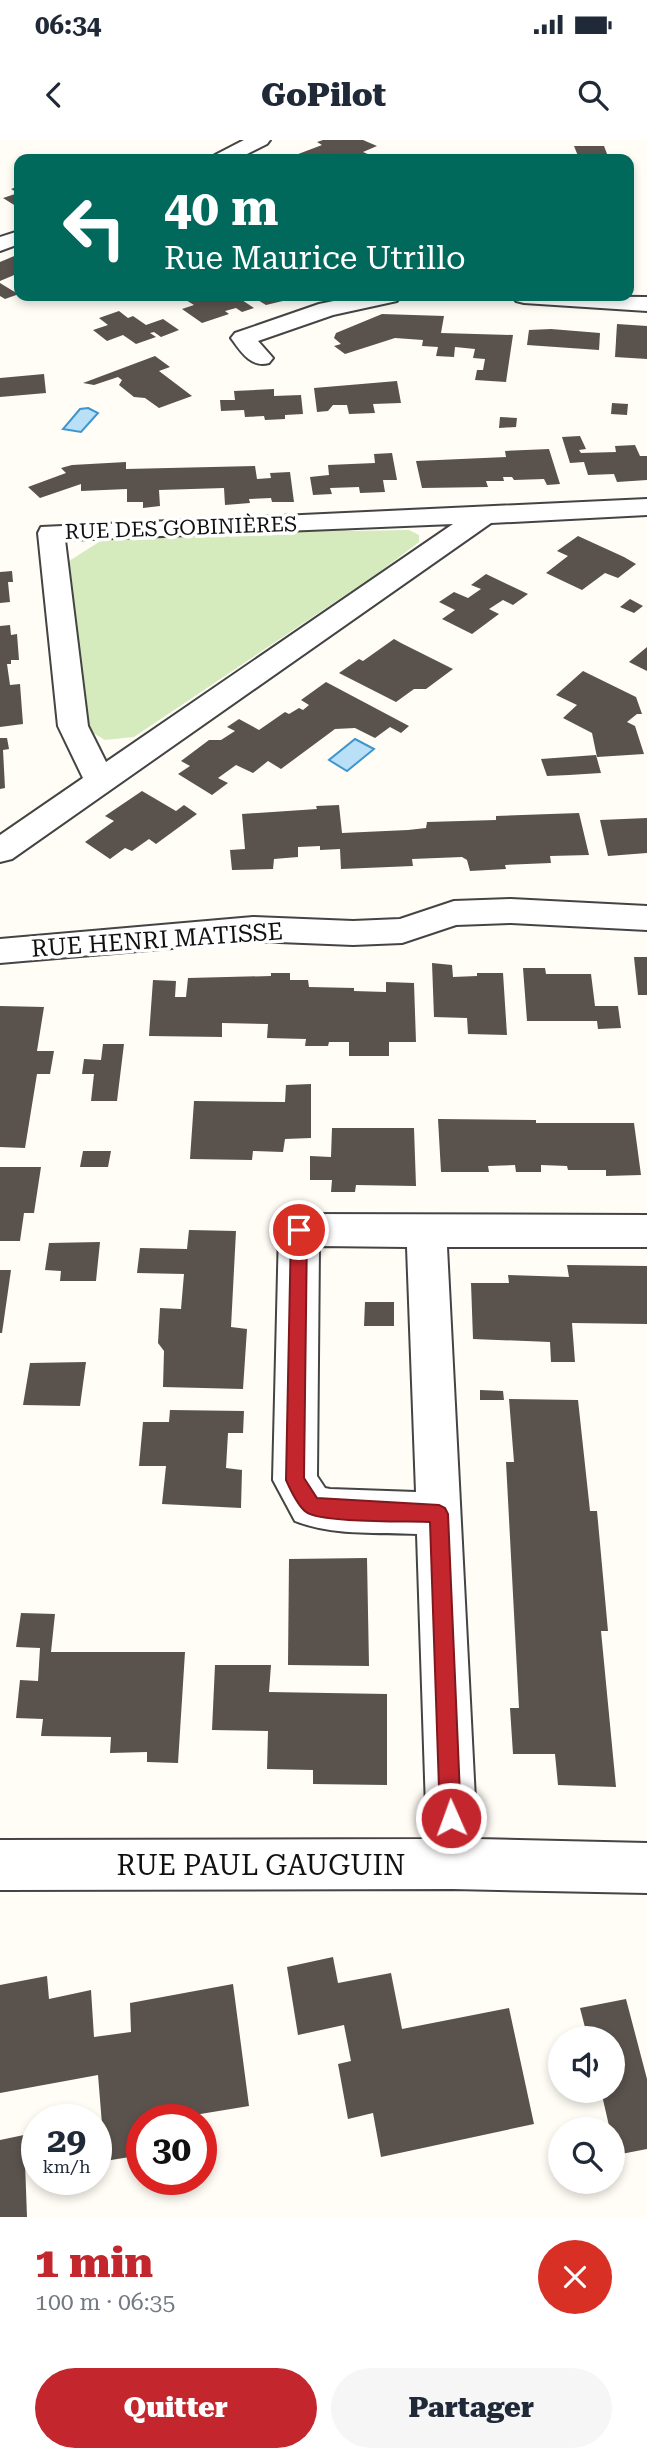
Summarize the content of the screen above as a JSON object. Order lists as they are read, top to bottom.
{
  "streets": {
    "street": ["RUE DES GOBINIÈRES", "RUE HENRI MATISSE", "RUE PAUL GAUGUIN"]
  },
  "page": {
    "status": "06:34",
    "header": "GoPilot",
    "turn": ["40 m", "Rue Maurice Utrillo"],
    "speed": "29 km/h",
    "limit": "30",
    "heading": ["1 min", "100 m · 06:35"],
    "buttons": ["Quitter", "Partager"]
  }
}
